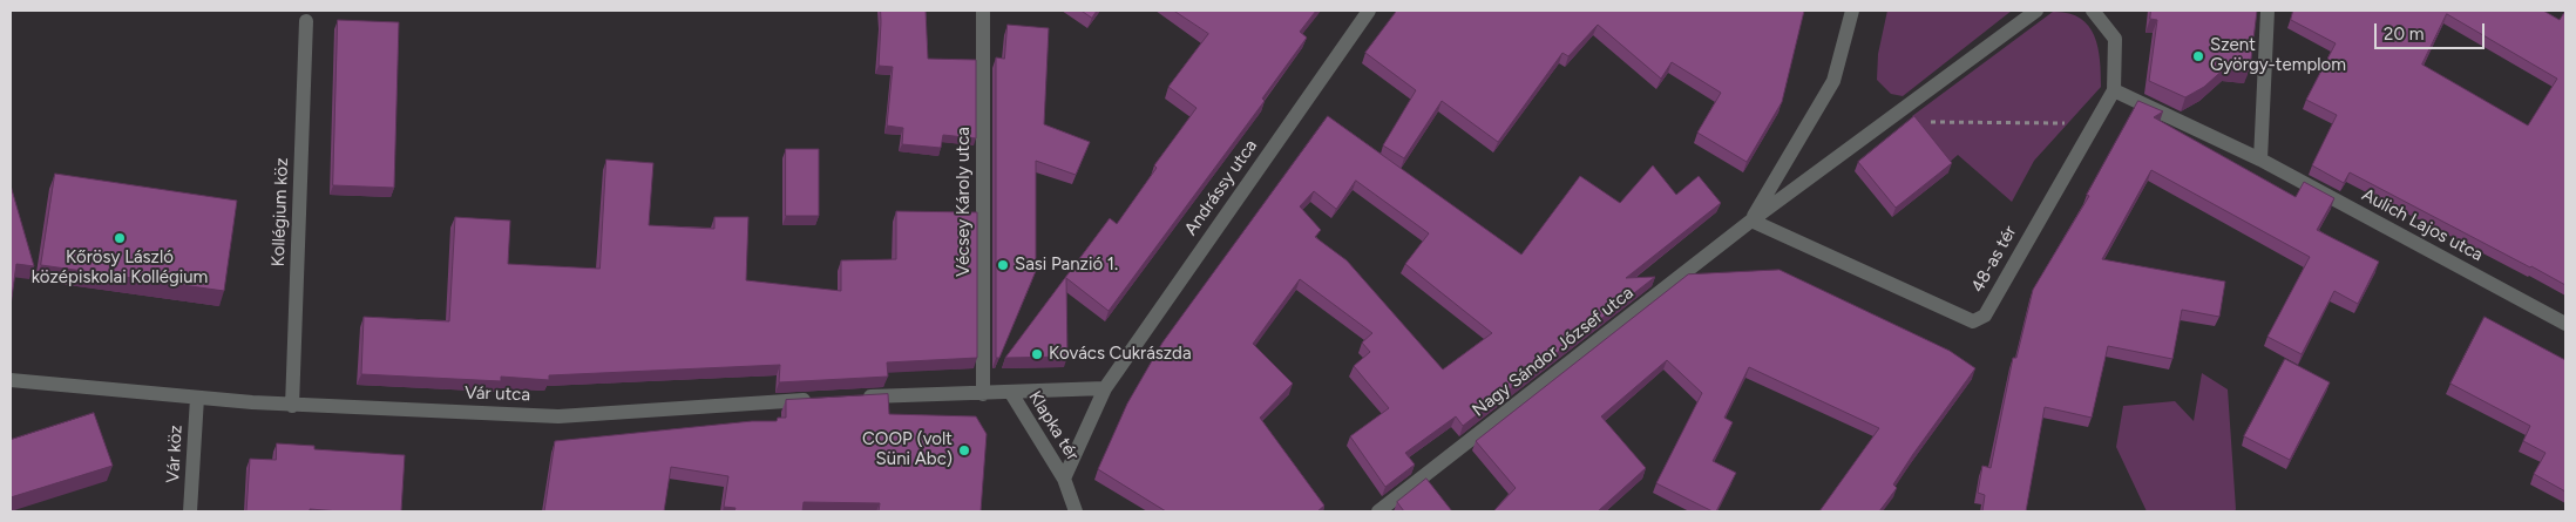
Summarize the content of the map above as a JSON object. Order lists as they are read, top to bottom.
{
  "streets": {
    "street": [
      "Andrássy utca",
      "Vécsey Károly utca",
      "Kollégium köz",
      "Aulich Lajos utca",
      "48-as tér",
      "Nagy Sándor József utca",
      "Vár utca",
      "Klapka tér",
      "Vár köz"
    ]
  },
  "crossings": [
    ["Andrássy utca", "Klapka tér"],
    ["Vécsey Károly utca", "Klapka tér"],
    ["Kollégium köz", "Vár utca"],
    ["48-as tér", "Nagy Sándor József utca"],
    ["Vár utca", "Vár köz"]
  ],
  "places": [
    "Szent György-templom",
    "Kőrösy László középiskolai Kollégium",
    "Sasi Panzió 1.",
    "Kovács Cukrászda",
    "COOP (volt Süni Abc)"
  ],
  "scale_bar": "20 m"
}
